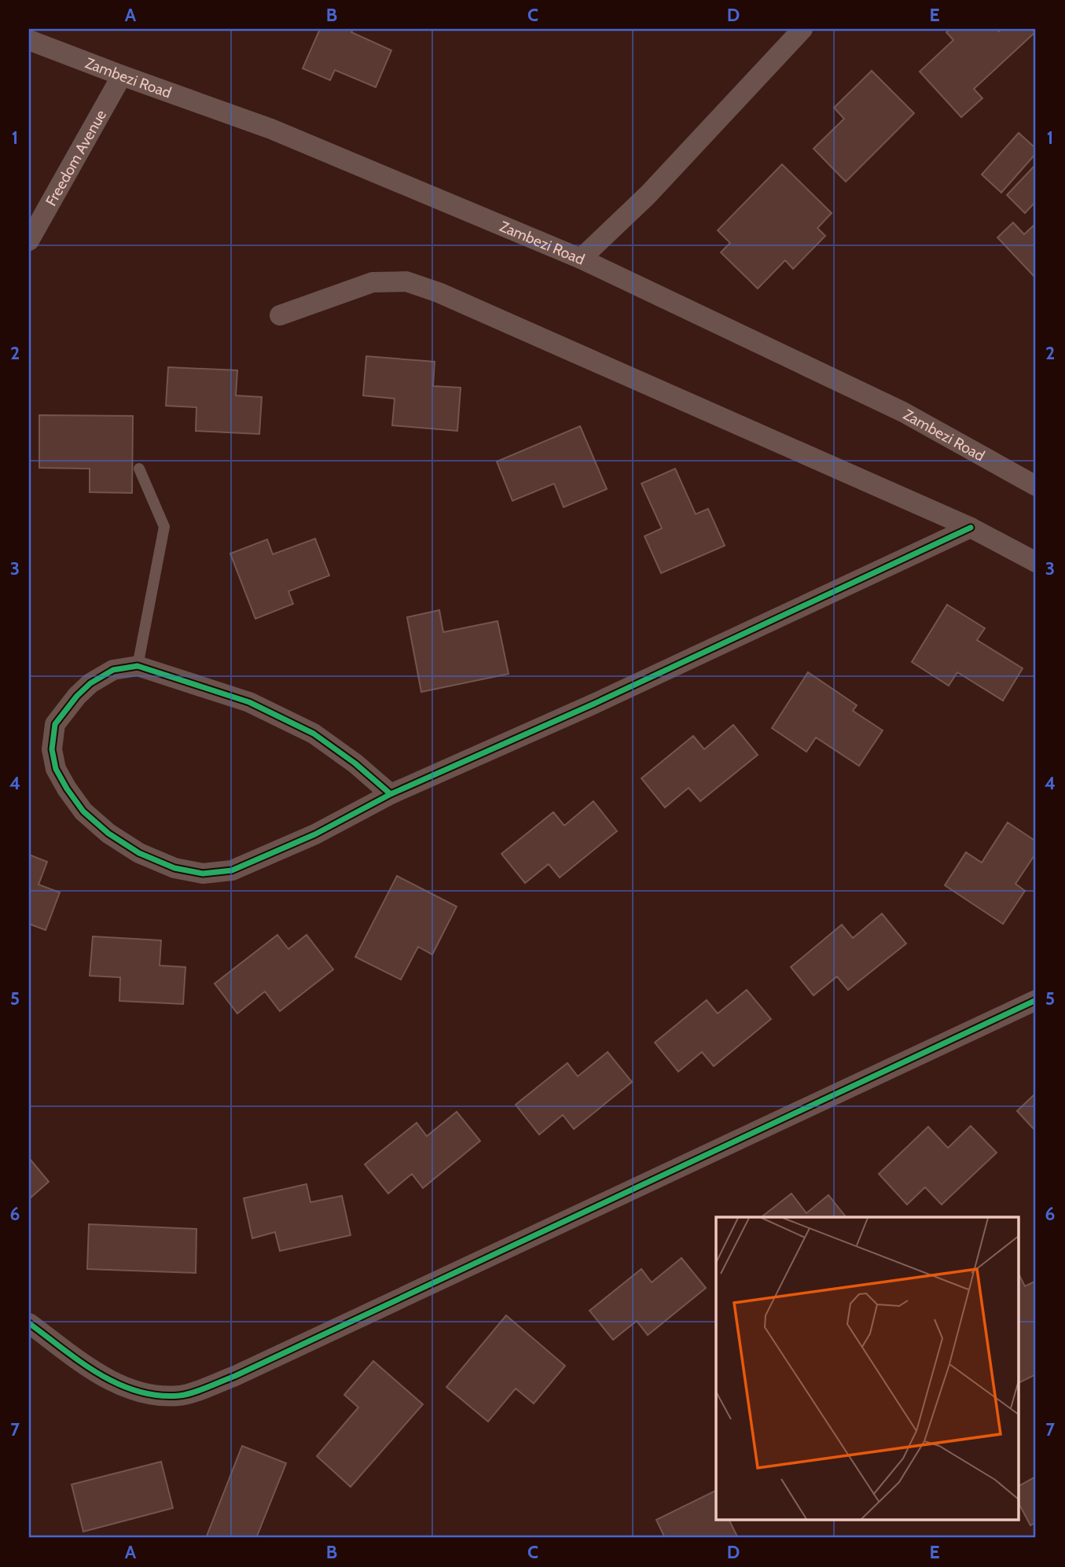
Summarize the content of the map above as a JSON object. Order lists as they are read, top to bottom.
{
  "streets": {
    "street": ["Zambezi Road", "Freedom Avenue"]
  },
  "crossings": [
    ["Zambezi Road", "Freedom Avenue"]
  ],
  "grid": {
    "columns": [
      "A",
      "B",
      "C",
      "D",
      "E"
    ],
    "rows": [
      "1",
      "2",
      "3",
      "4",
      "5",
      "6",
      "7"
    ]
  }
}
